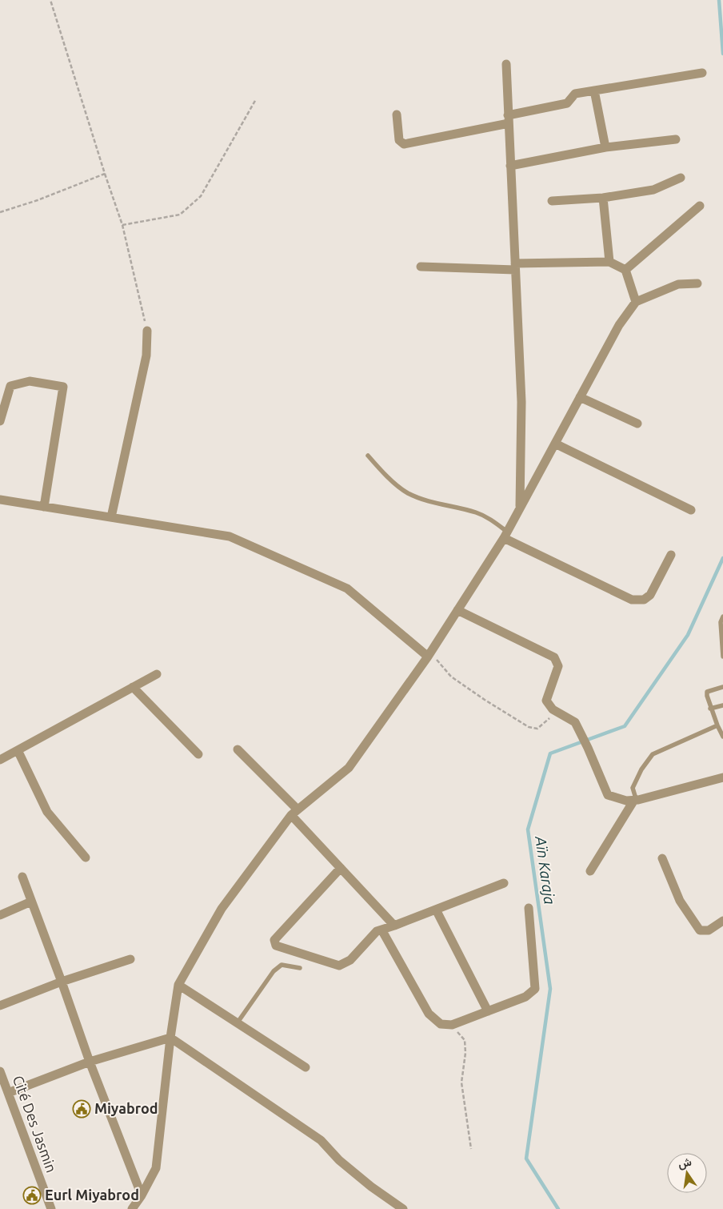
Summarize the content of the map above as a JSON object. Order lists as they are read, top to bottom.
{
  "streets": {
    "street": ["Cité Des Jasmin"]
  },
  "water": ["Aïn Karaja"],
  "places": {
    "public building": ["Miyabrod", "Eurl Miyabrod"]
  },
  "north": "top"
}
